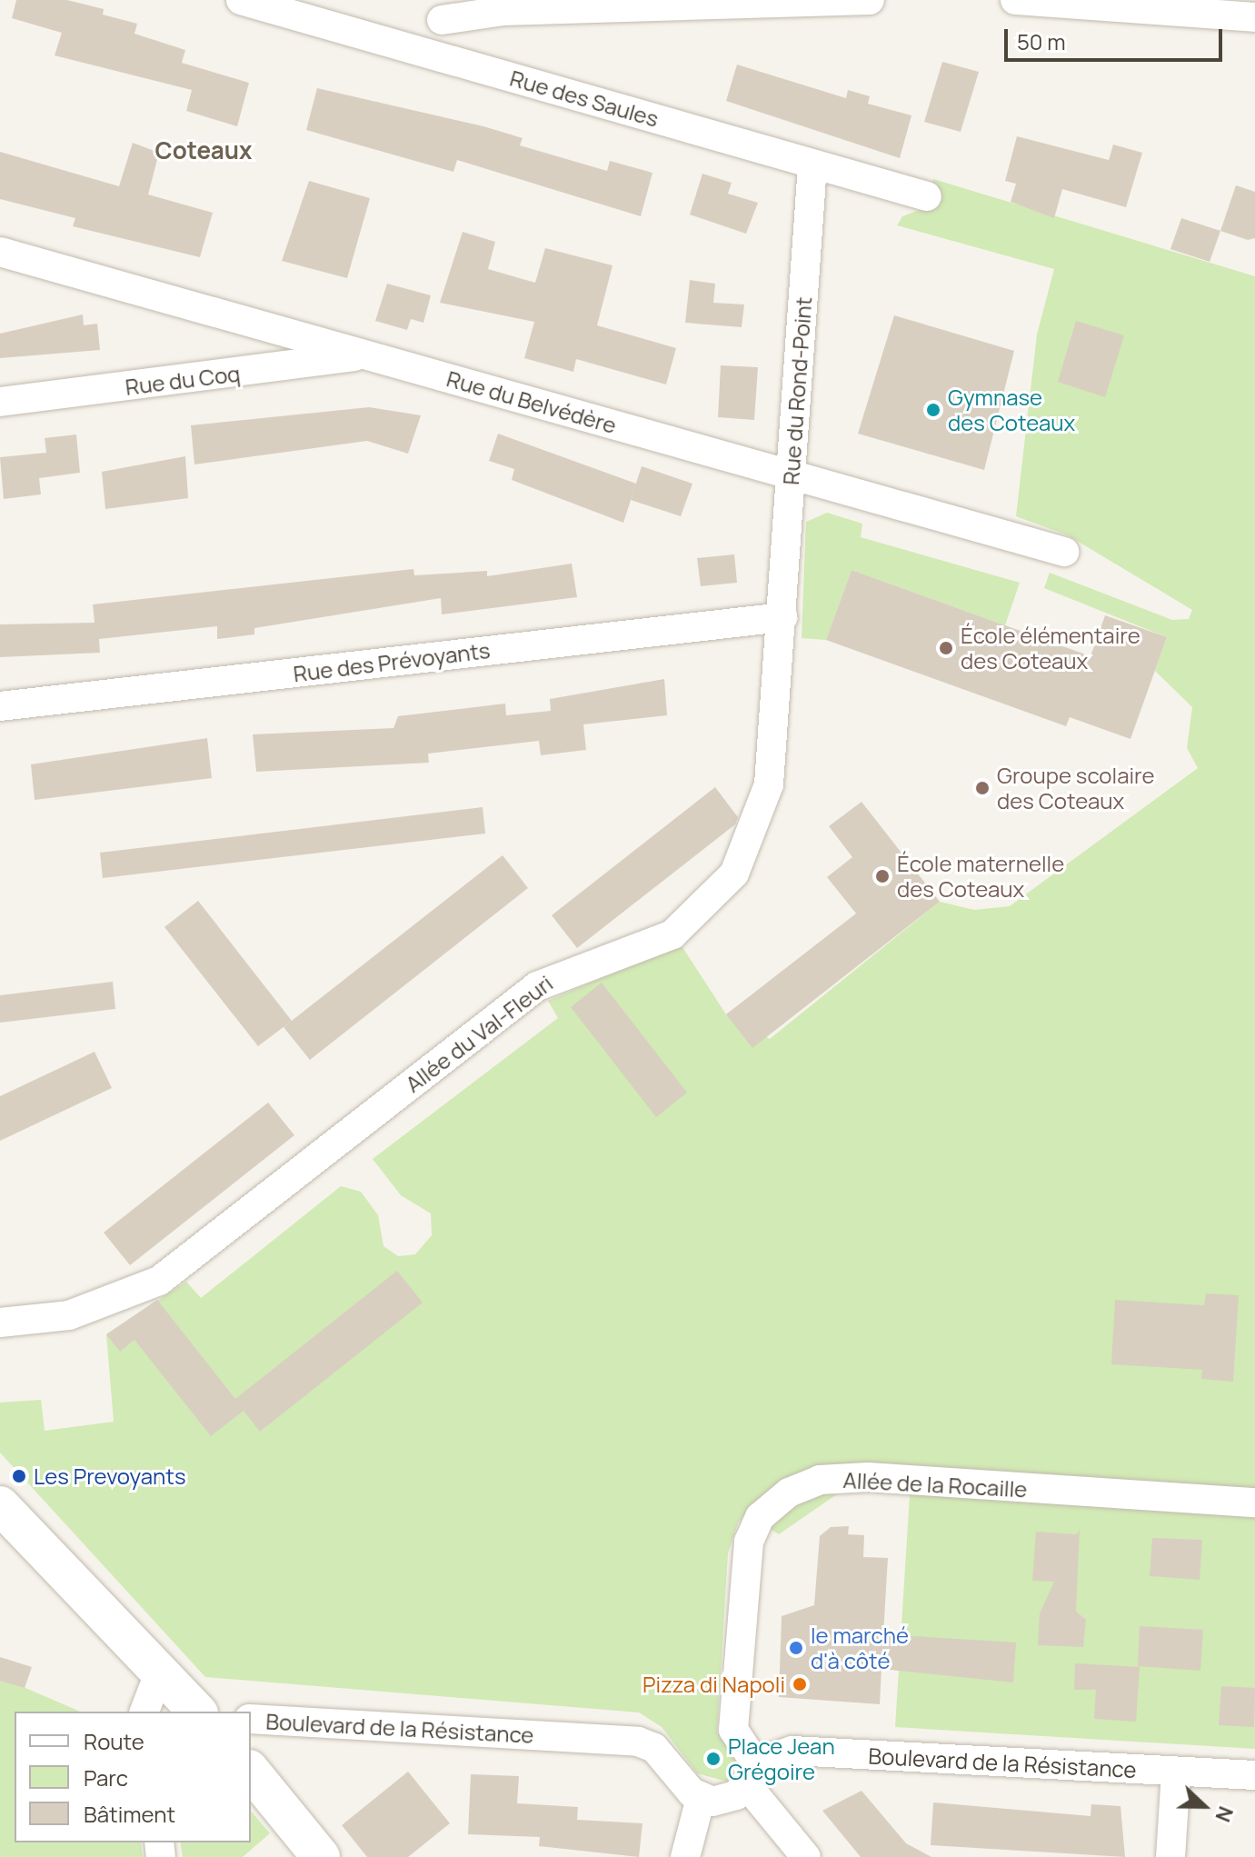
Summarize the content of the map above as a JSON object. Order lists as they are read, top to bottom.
{
  "streets": {
    "street": [
      "Rue des Saules",
      "Rue du Coq",
      "Rue du Rond-Point",
      "Rue du Belvédère",
      "Rue des Prévoyants",
      "Allée du Val-Fleuri",
      "Allée de la Rocaille",
      "Boulevard de la Résistance"
    ]
  },
  "crossings": [
    ["Rue des Saules", "Rue du Rond-Point"],
    ["Rue du Coq", "Rue du Belvédère"],
    ["Rue du Rond-Point", "Rue du Belvédère"],
    ["Rue du Rond-Point", "Rue des Prévoyants"],
    ["Rue du Rond-Point", "Allée du Val-Fleuri"],
    ["Rue des Prévoyants", "Allée du Val-Fleuri"],
    ["Allée de la Rocaille", "Boulevard de la Résistance"]
  ],
  "districts": ["Coteaux"],
  "places": [
    "Gymnase des Coteaux",
    "École élémentaire des Coteaux",
    "Groupe scolaire des Coteaux",
    "École maternelle des Coteaux",
    "Les Prevoyants",
    "le marché d'à côté",
    "Pizza di Napoli",
    "Place Jean Grégoire"
  ],
  "legend": ["Route", "Parc", "Bâtiment"],
  "scale_bar": "50 m",
  "north": "right"
}
